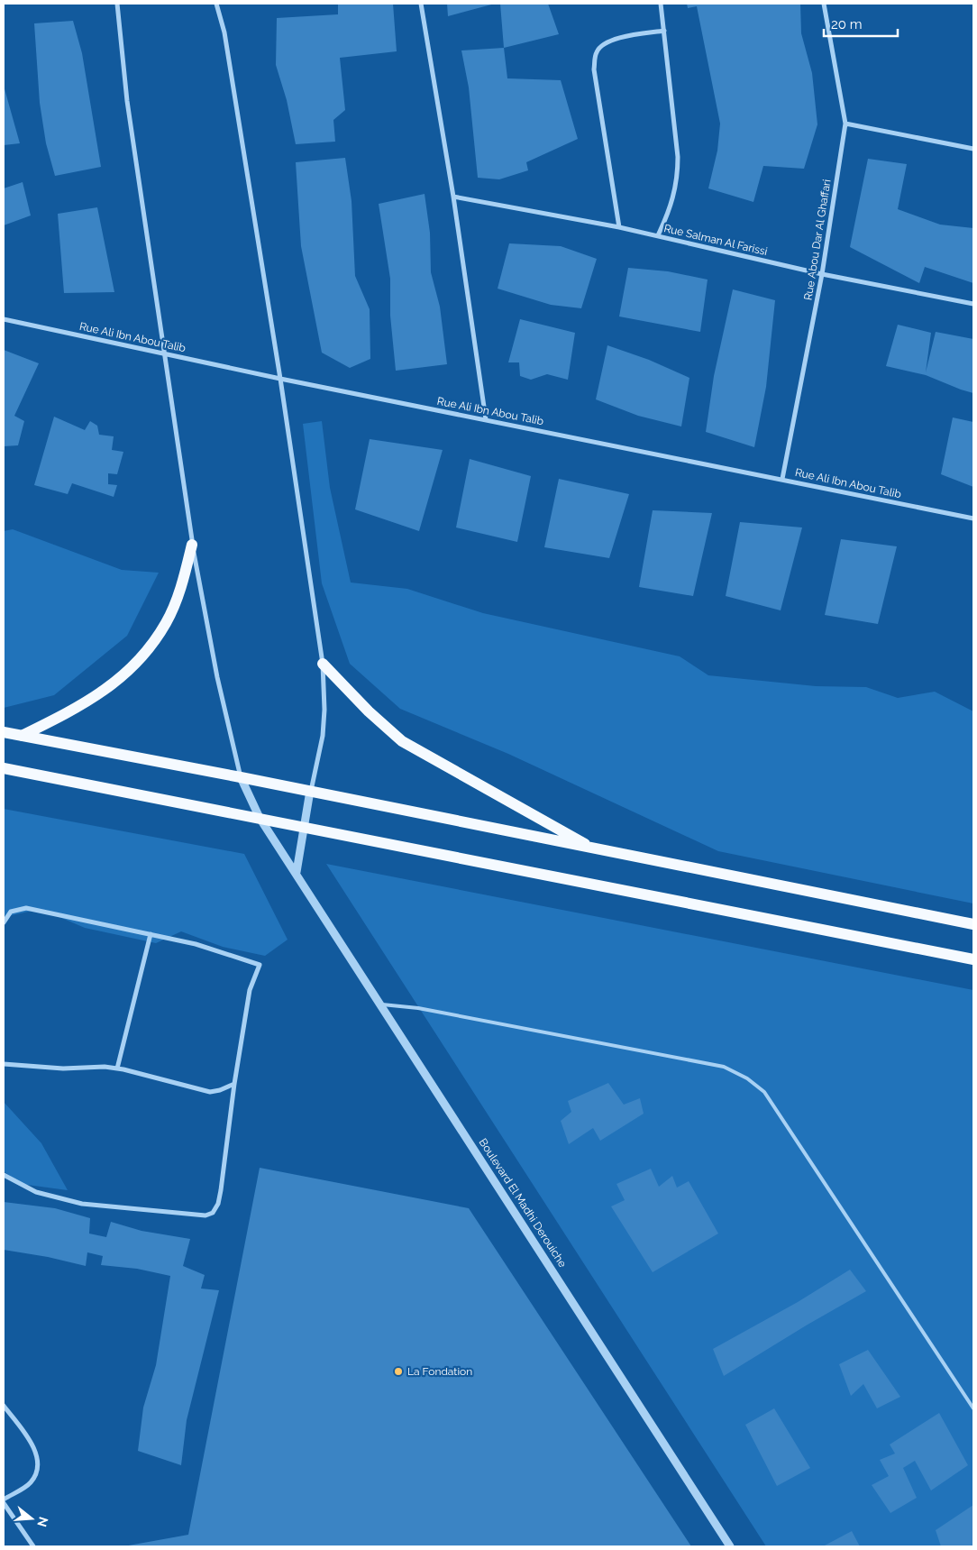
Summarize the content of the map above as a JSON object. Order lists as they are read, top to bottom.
{
  "streets": {
    "street": [
      "Rue Salman Al Farissi",
      "Rue Abou Dar Al Ghaffari",
      "Rue Ali Ibn Abou Talib",
      "Boulevard El Madhi Derouiche"
    ]
  },
  "crossings": [
    ["Rue Salman Al Farissi", "Rue Abou Dar Al Ghaffari"],
    ["Rue Abou Dar Al Ghaffari", "Rue Ali Ibn Abou Talib"]
  ],
  "places": ["La Fondation"],
  "scale_bar": "20 m",
  "north": "right"
}
